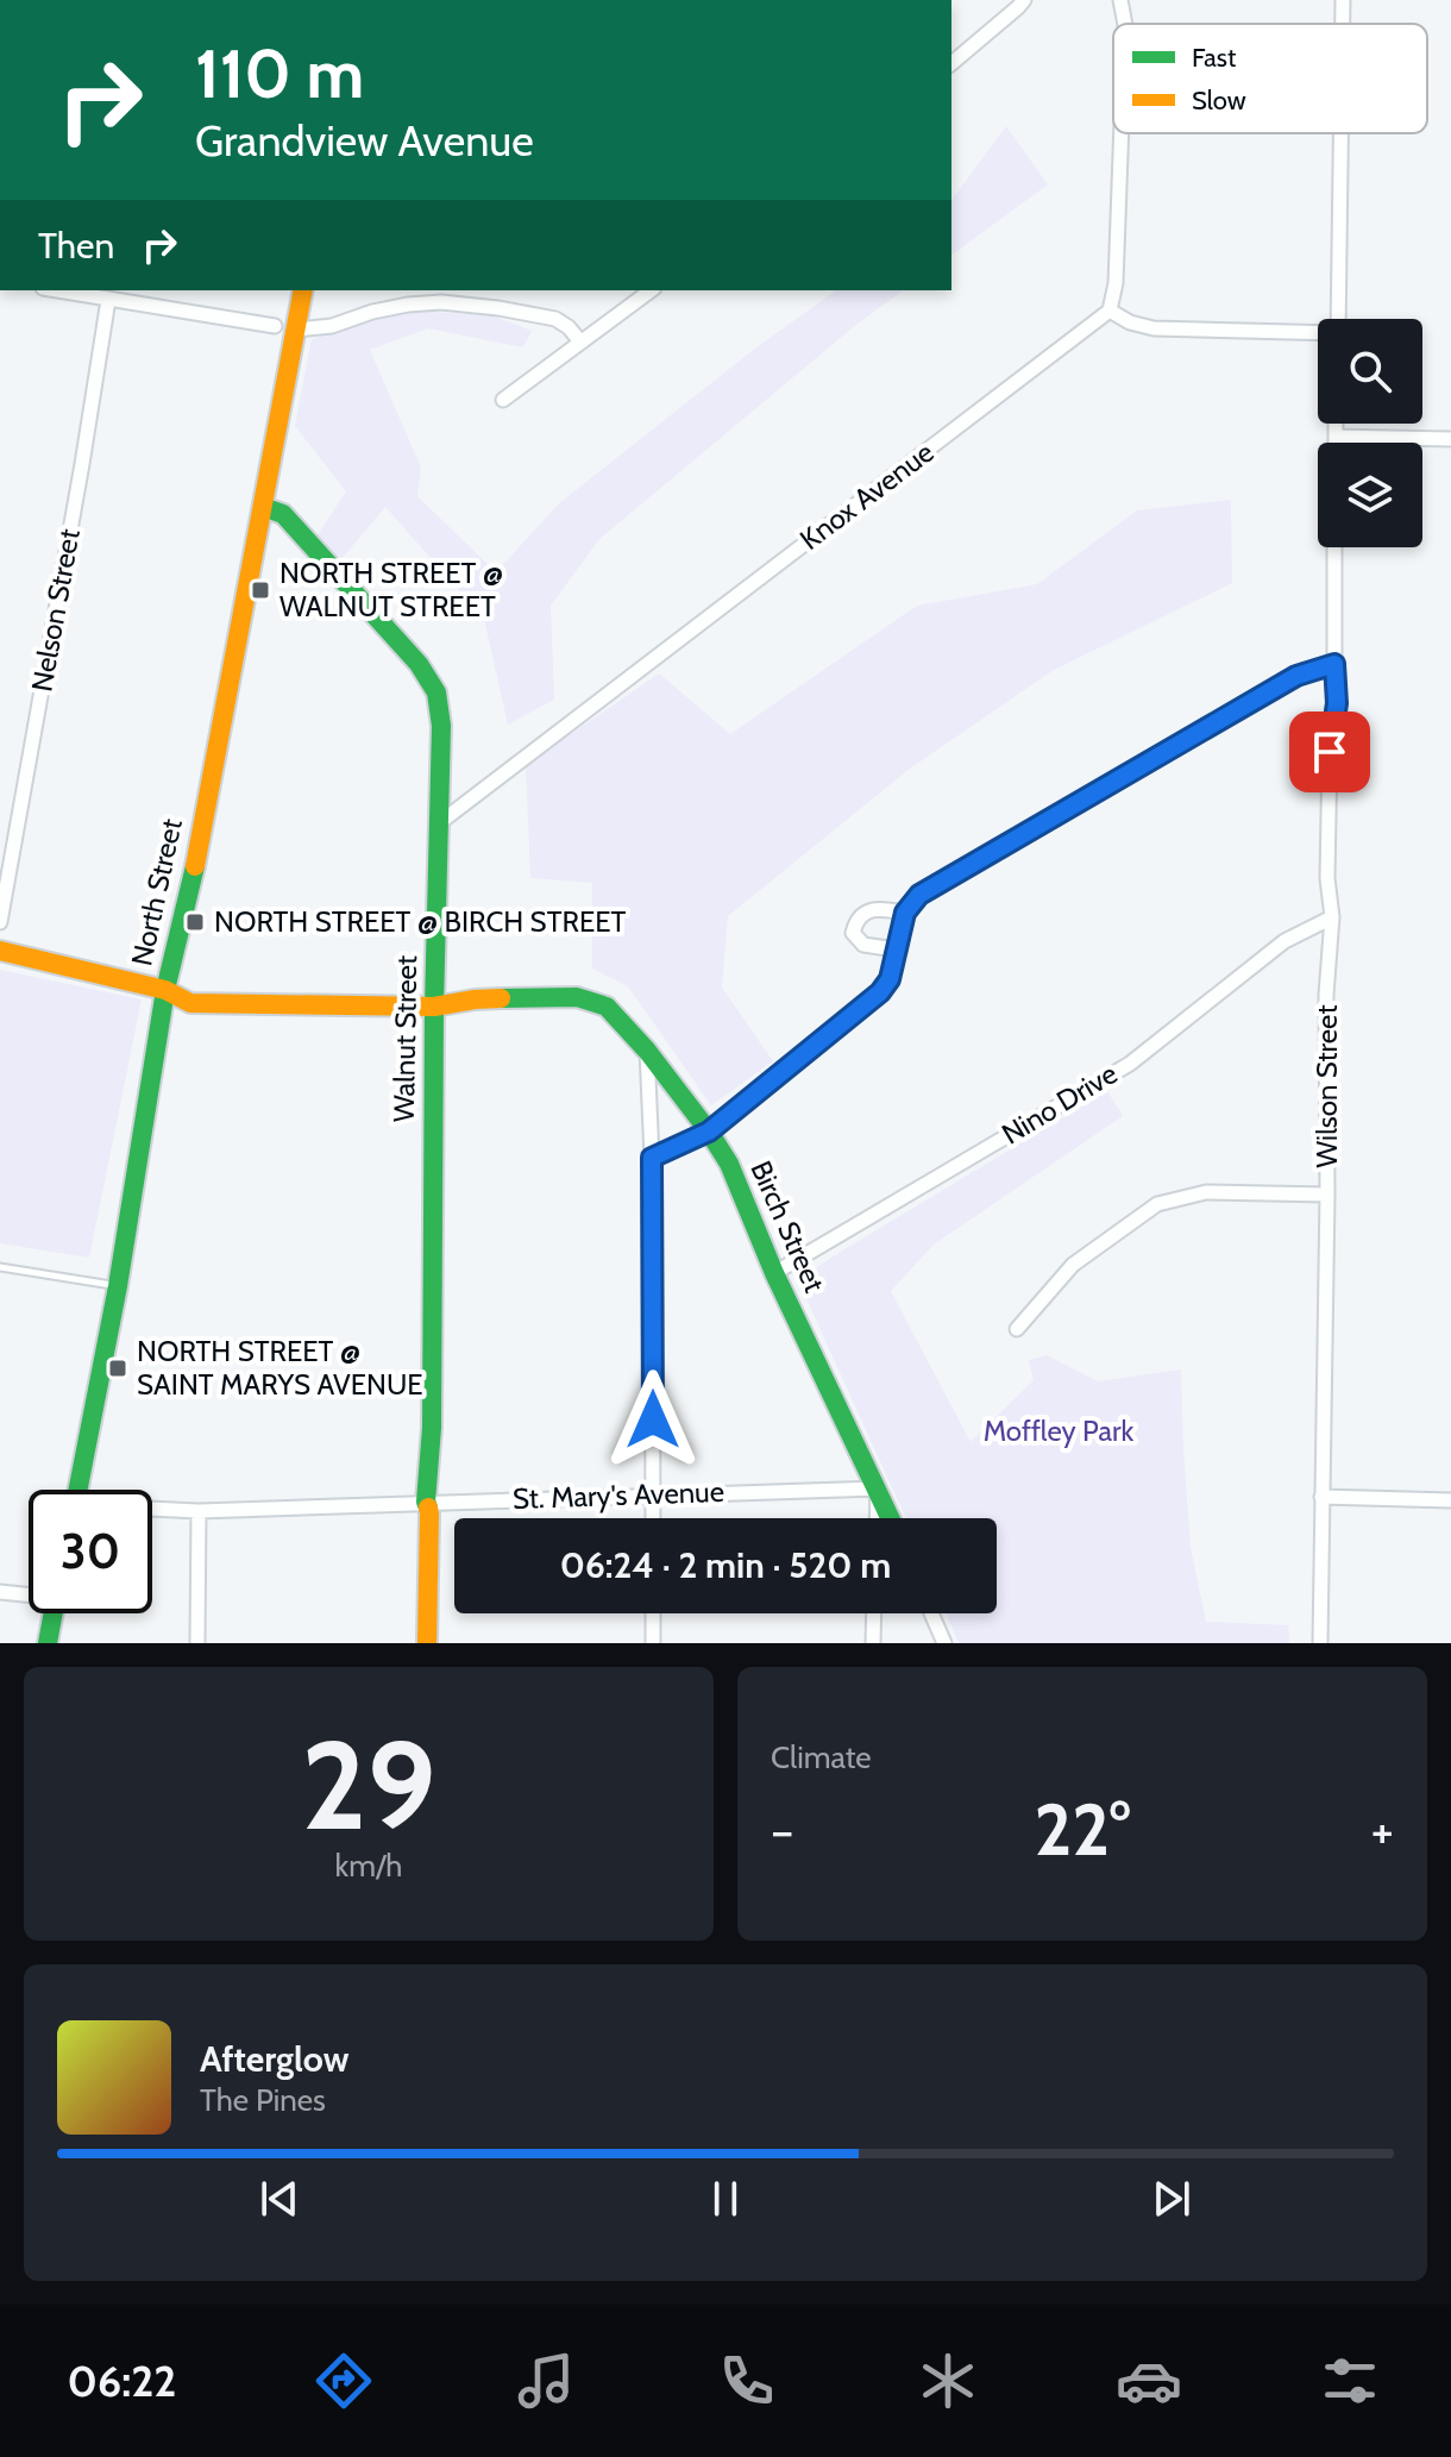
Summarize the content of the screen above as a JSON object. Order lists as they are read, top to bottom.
{
  "streets": {
    "street": [
      "Knox Avenue",
      "Nelson Street",
      "North Street",
      "Walnut Street",
      "Wilson Street",
      "Nino Drive",
      "Birch Street",
      "St. Mary's Avenue"
    ]
  },
  "crossings": [
    ["Knox Avenue", "Walnut Street"],
    ["North Street", "Walnut Street"],
    ["North Street", "Birch Street"],
    ["Walnut Street", "Birch Street"],
    ["Walnut Street", "St. Mary's Avenue"],
    ["Wilson Street", "Nino Drive"],
    ["Nino Drive", "Birch Street"],
    ["Birch Street", "St. Mary's Avenue"]
  ],
  "parks": ["Moffley Park"],
  "places": {
    "transit": ["NORTH STREET @ WALNUT STREET", "NORTH STREET @ BIRCH STREET", "NORTH STREET @ SAINT MARYS AVENUE"]
  },
  "legend": ["Fast", "Slow"],
  "page": {
    "turn": ["110 m", "Grandview Avenue"],
    "then": "Then",
    "limit": "30",
    "trip": "06:24 · 2 min · 520 m",
    "tile": [
      ["29", "km/h"],
      "Climate"
    ],
    "heat": ["−", "22°", "+"],
    "song": ["Afterglow", "The Pines"],
    "tabs": "06:22"
  }
}
